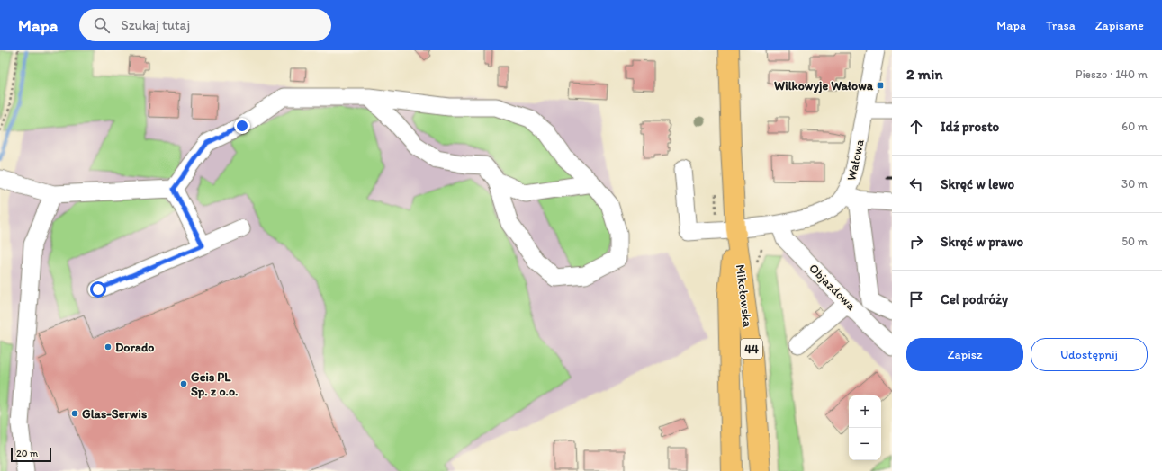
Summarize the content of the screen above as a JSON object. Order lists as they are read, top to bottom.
{
  "streets": {
    "main road": ["Mikołowska", "44"],
    "street": ["Wałowa", "Objazdowa"]
  },
  "crossings": [
    ["Wałowa", "Objazdowa"],
    ["Wałowa", "Mikołowska"]
  ],
  "places": {
    "transit": ["Wilkowyje Wałowa"],
    "other": ["Dorado", "Geis PL Sp. z o.o.", "Glas-Serwis"]
  },
  "scale_bar": "20 m",
  "page": {
    "header": "Mapa",
    "search": "Szukaj tutaj",
    "nav": ["Mapa", "Trasa", "Zapisane"],
    "heading": ["2 min", "Pieszo · 140 m"],
    "list": [
      ["Idź prosto", "60 m"],
      ["Skręć w lewo", "30 m"],
      ["Skręć w prawo", "50 m"],
      "Cel podróży"
    ],
    "buttons": ["Zapisz", "Udostępnij"],
    "map_buttons": ["+", "−"],
    "scale": "20 m"
  }
}
